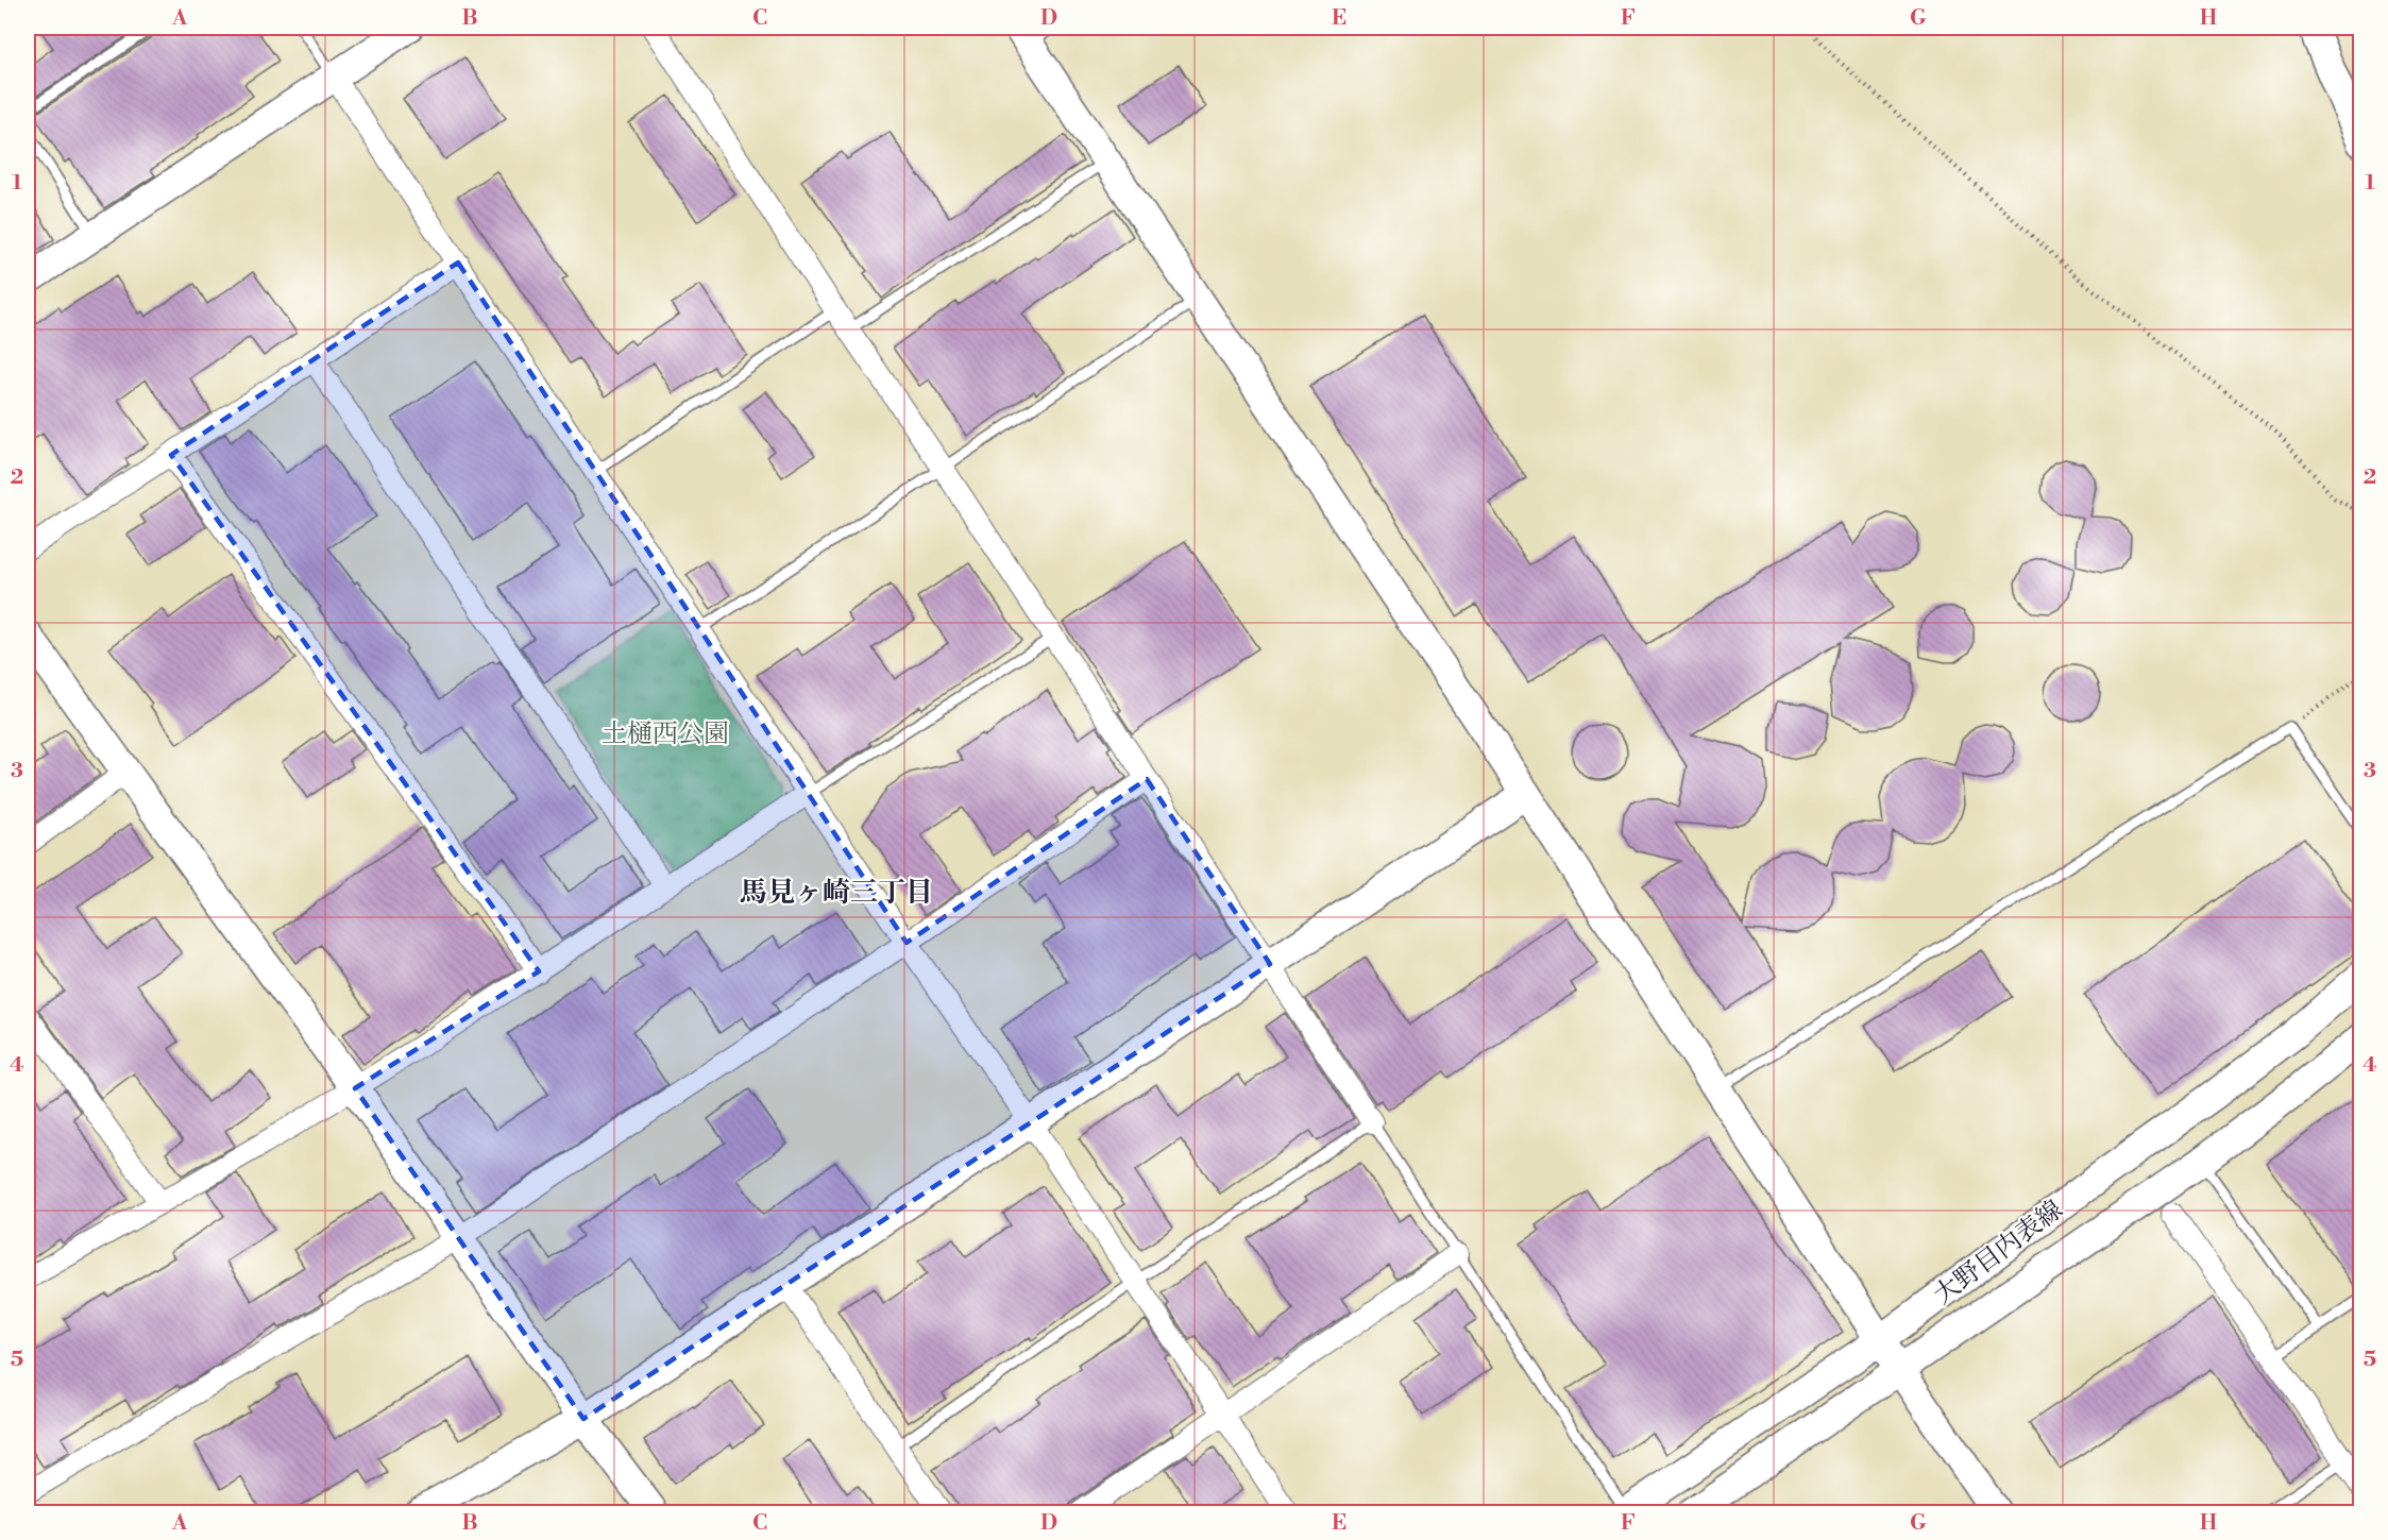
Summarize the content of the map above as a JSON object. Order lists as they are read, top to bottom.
{
  "streets": {
    "street": ["大野目内表線"]
  },
  "districts": ["馬見ヶ崎三丁目"],
  "parks": ["土樋西公園"],
  "grid": {
    "columns": [
      "A",
      "B",
      "C",
      "D",
      "E",
      "F",
      "G",
      "H"
    ],
    "rows": [
      "1",
      "2",
      "3",
      "4",
      "5"
    ]
  }
}
